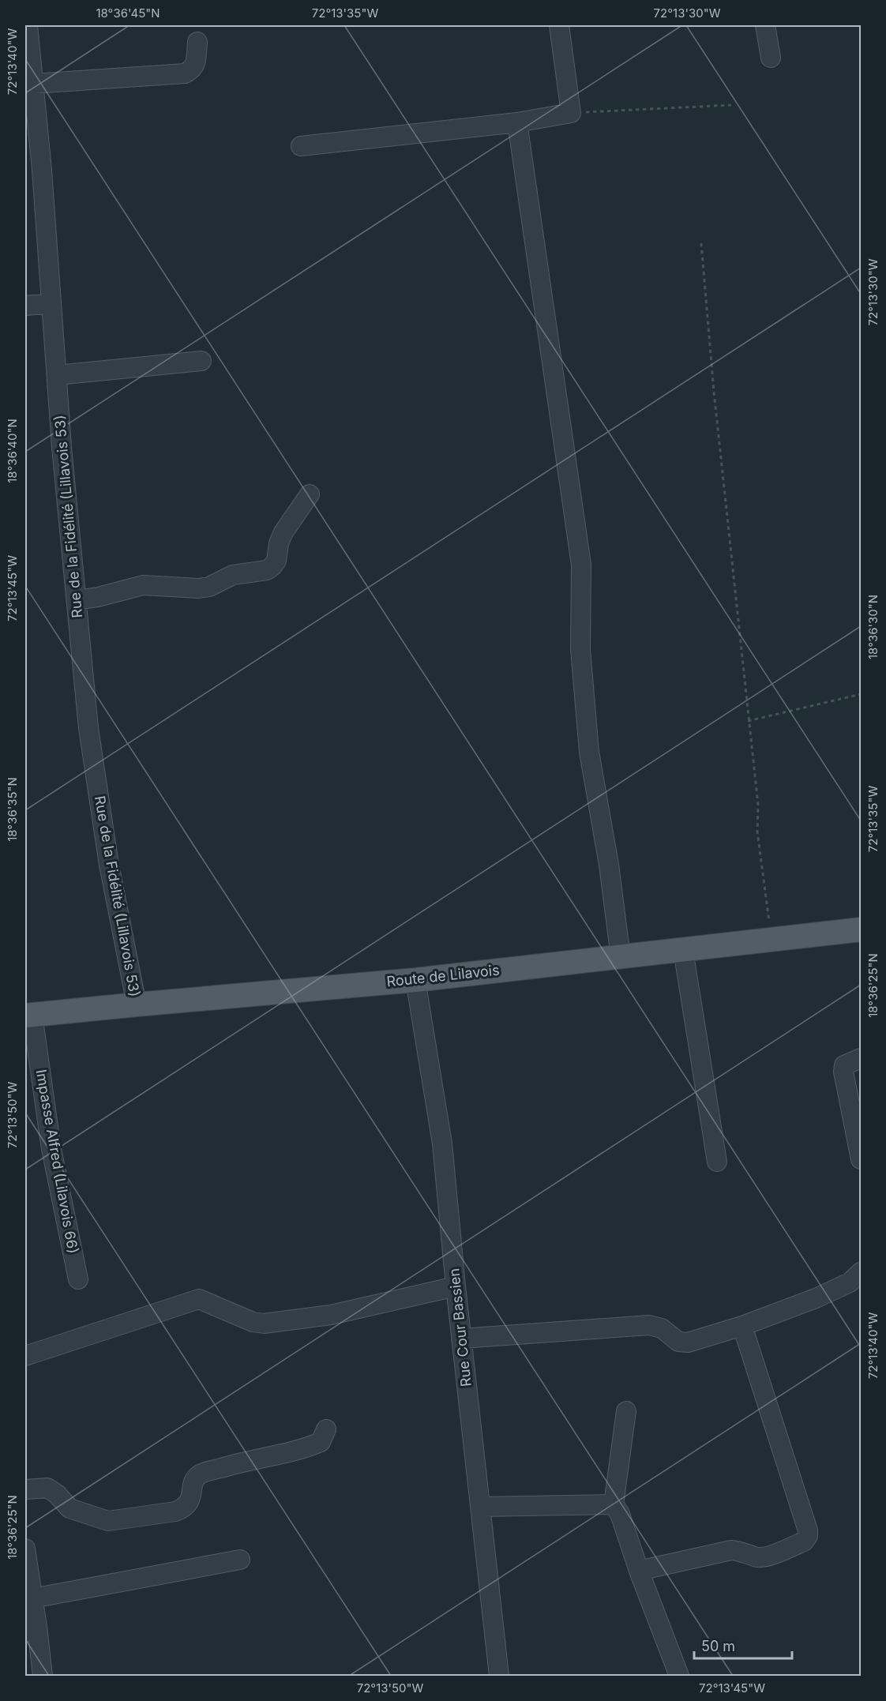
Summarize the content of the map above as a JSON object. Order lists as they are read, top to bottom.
{
  "streets": {
    "main road": ["Route de Lilavois"],
    "street": ["Rue de la Fidélité (Lillavois 53)", "Impasse Alfred (Lilavois 66)", "Rue Cour Bassien"]
  },
  "crossings": [
    ["Rue de la Fidélité (Lillavois 53)", "Route de Lilavois"],
    ["Route de Lilavois", "Impasse Alfred (Lilavois 66)"],
    ["Route de Lilavois", "Rue Cour Bassien"]
  ],
  "scale_bar": "50 m",
  "coordinates": [
    "18°36'45\"N",
    "72°13'35\"W",
    "72°13'30\"W",
    "72°13'40\"W",
    "18°36'40\"N",
    "72°13'45\"W",
    "18°36'30\"N",
    "18°36'35\"N",
    "18°36'25\"N",
    "72°13'50\"W"
  ]
}
